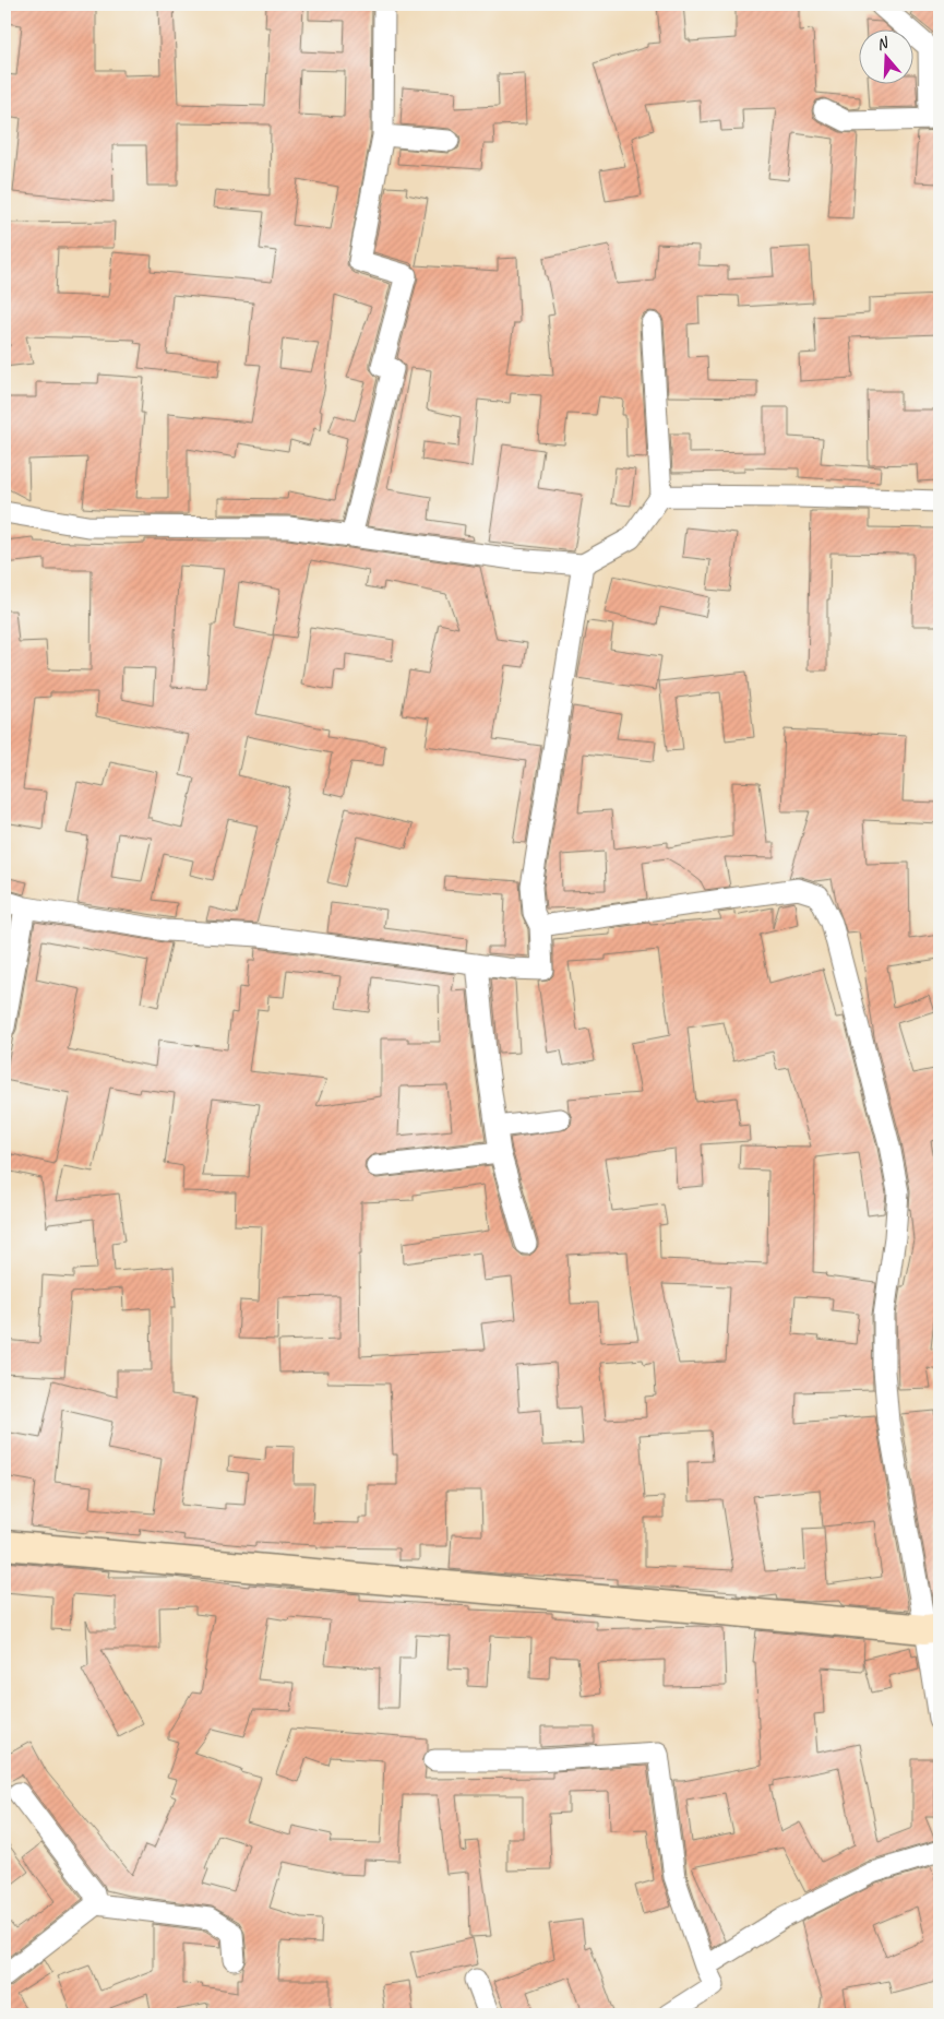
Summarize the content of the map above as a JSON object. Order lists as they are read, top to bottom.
{
  "north": "top"
}
